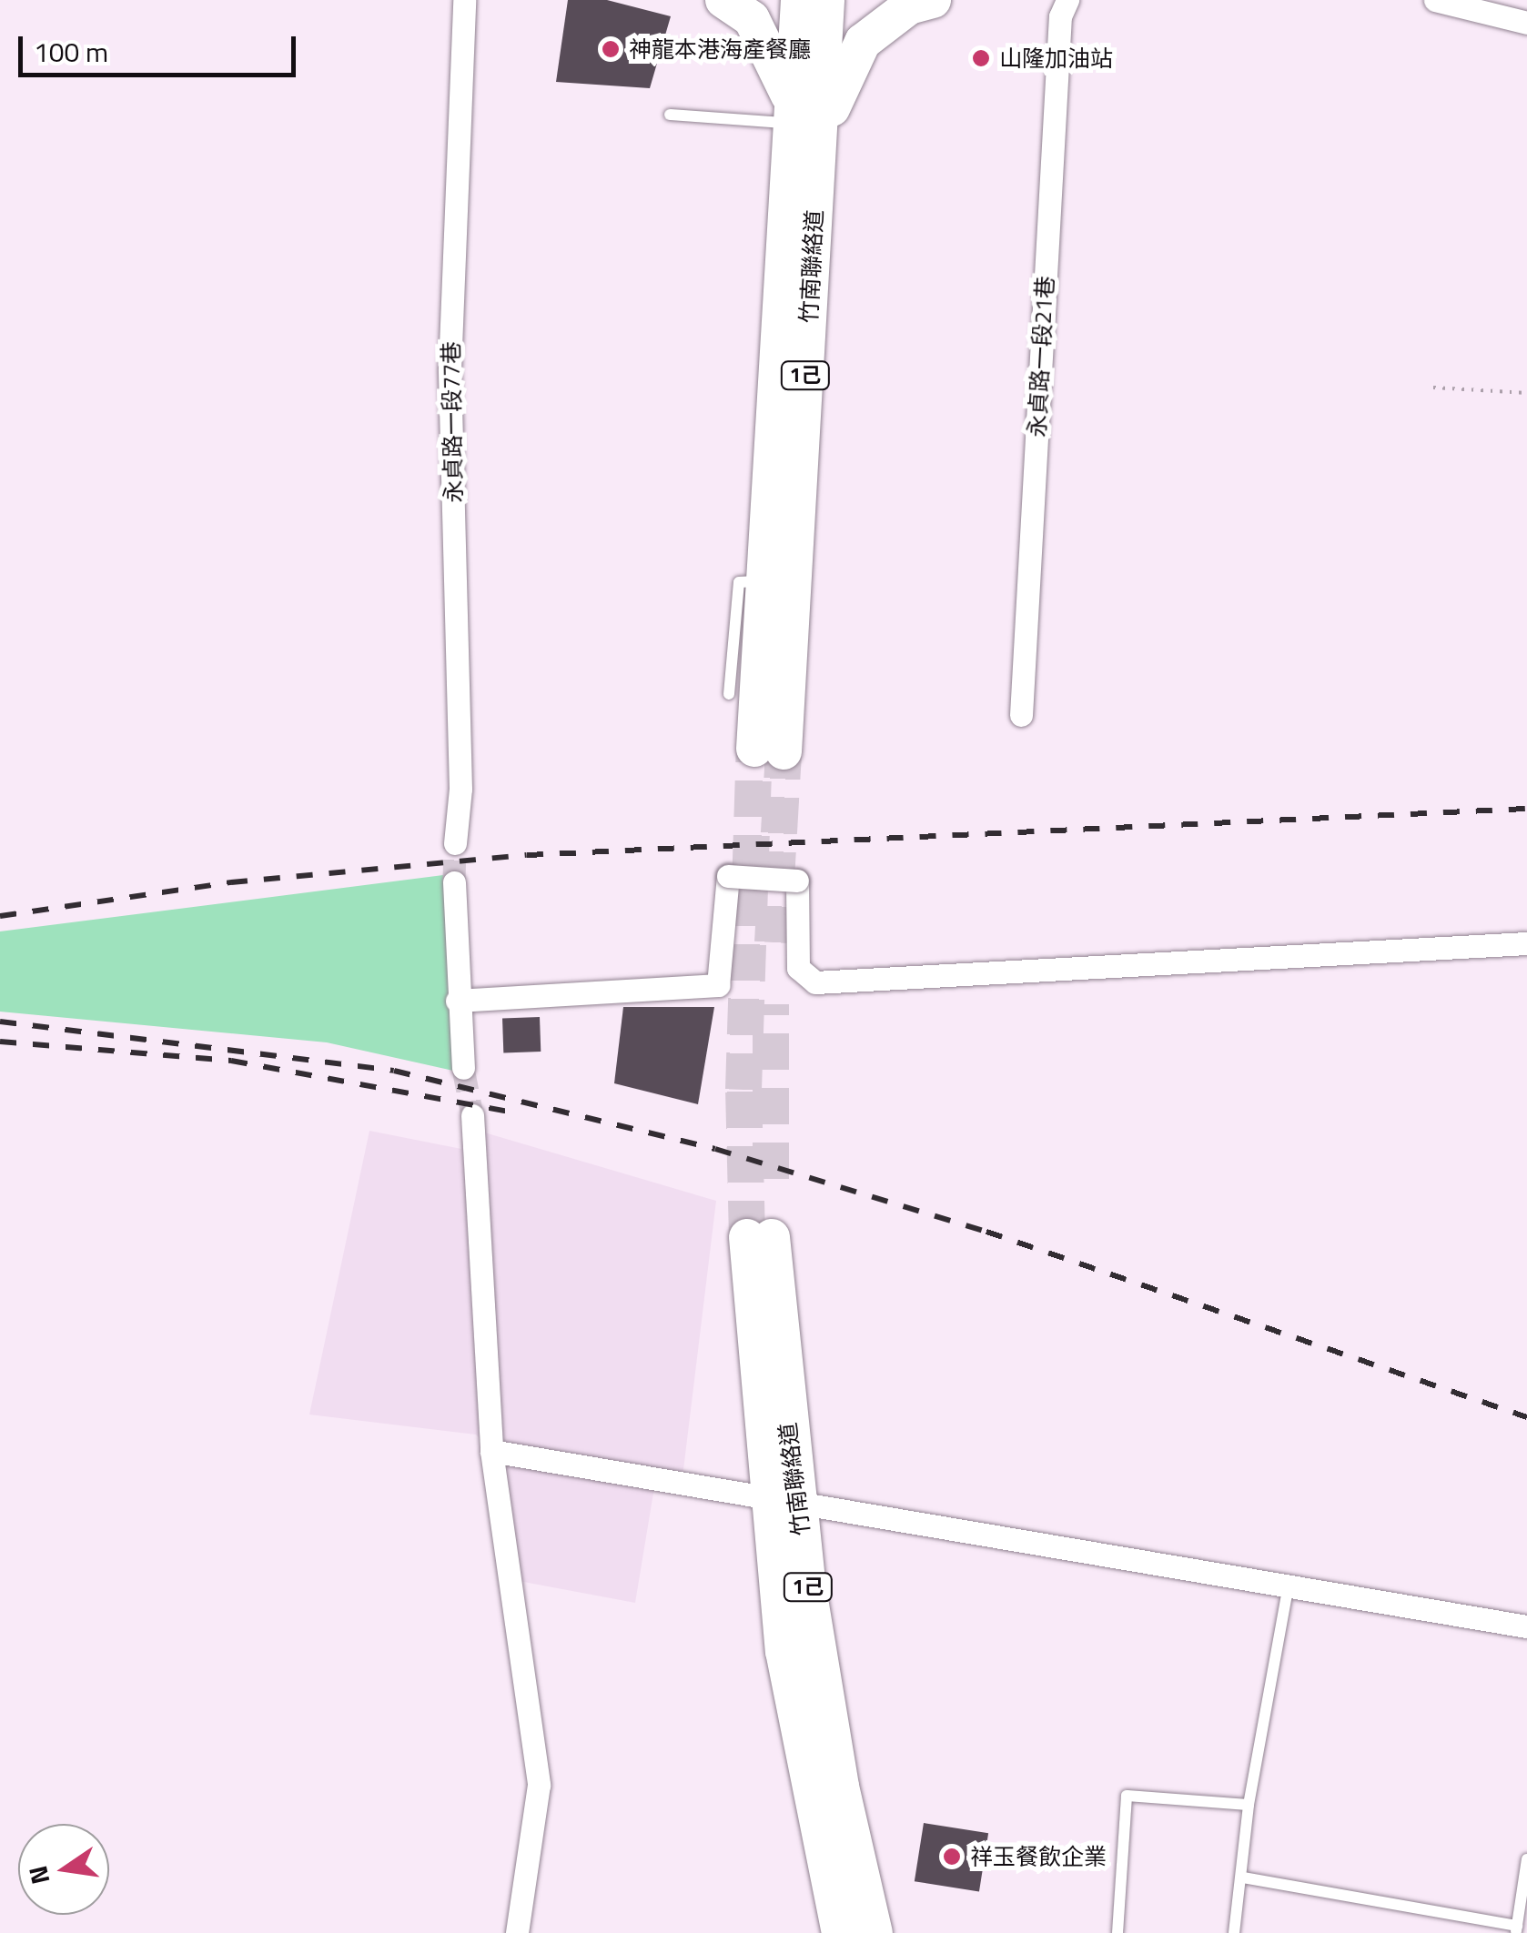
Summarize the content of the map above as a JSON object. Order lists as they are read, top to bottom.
{
  "streets": {
    "main road": ["竹南聯絡道", "1己"],
    "street": ["永貞路一段21巷", "永貞路一段77巷"]
  },
  "places": ["神龍本港海產餐廳", "山隆加油站", "祥玉餐飲企業"],
  "scale_bar": "100 m",
  "north": "left"
}
